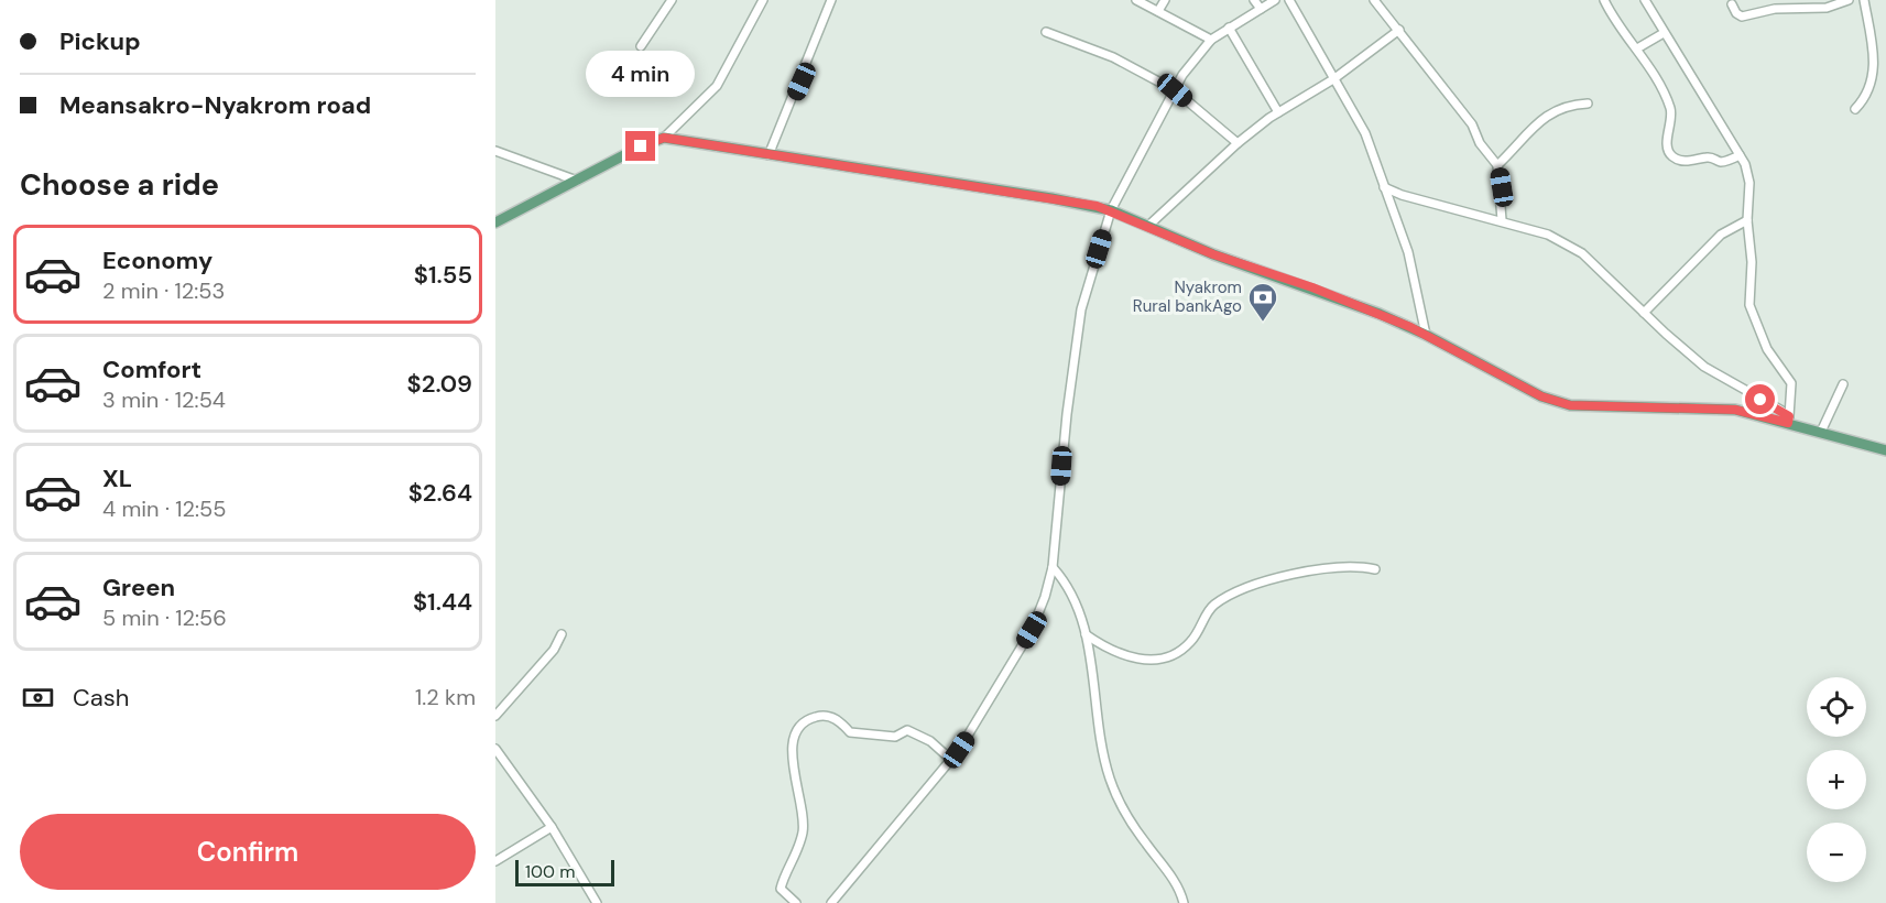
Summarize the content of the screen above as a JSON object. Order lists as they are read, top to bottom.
{
  "places": {
    "bank": ["Nyakrom Rural bankAgo"]
  },
  "scale_bar": "100 m",
  "page": {
    "banner": ["Pickup", "Meansakro-Nyakrom road"],
    "bubble": "4 min",
    "heading": "Choose a ride",
    "list": [
      {
        "name": "Economy",
        "note": "2 min · 12:53",
        "value": "$1.55"
      },
      {
        "name": "Comfort",
        "note": "3 min · 12:54",
        "value": "$2.09"
      },
      {
        "name": "XL",
        "note": "4 min · 12:55",
        "value": "$2.64"
      },
      {
        "name": "Green",
        "note": "5 min · 12:56",
        "value": "$1.44"
      }
    ],
    "pay": ["Cash", "1.2 km"],
    "map_buttons": ["+", "−"],
    "buttons": "Confirm",
    "scale": "100 m"
  }
}
